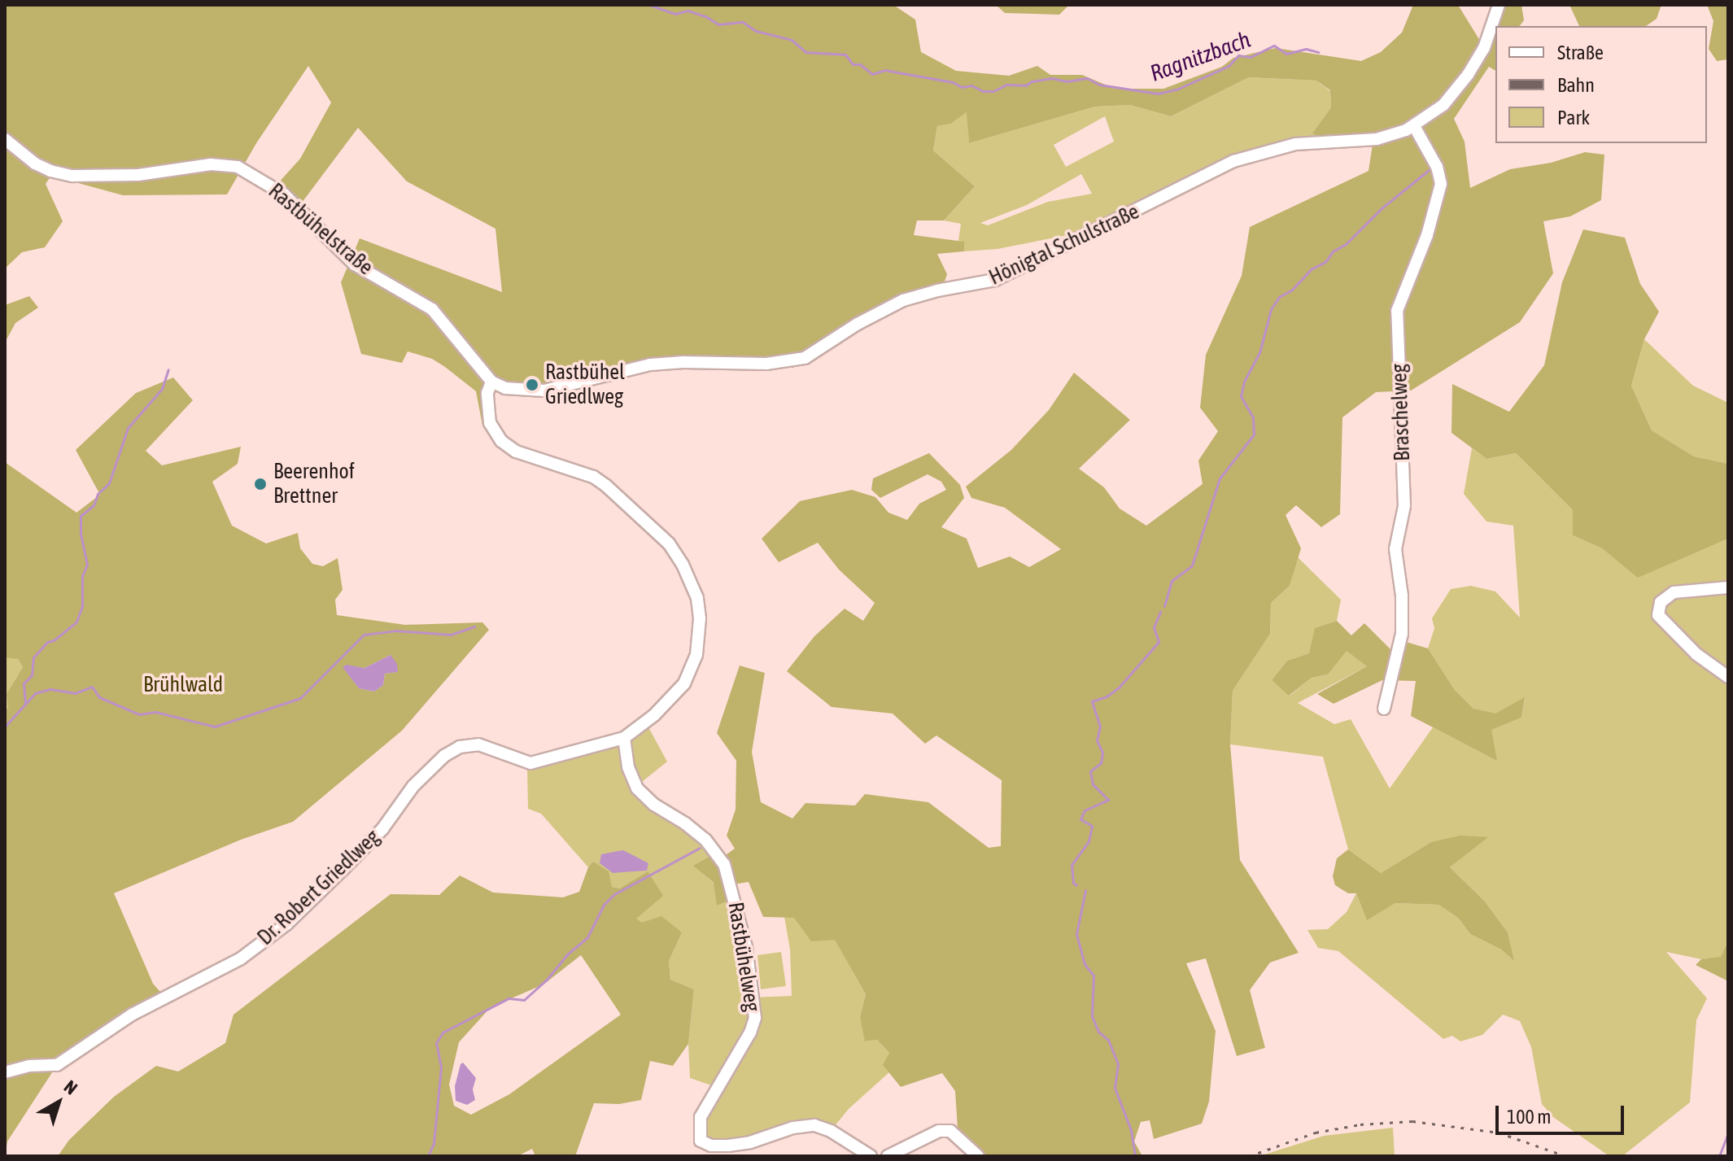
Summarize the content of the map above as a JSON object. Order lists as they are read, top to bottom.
{
  "streets": {
    "street": [
      "Rastbühelstraße",
      "Hönigtal Schulstraße",
      "Braschelweg",
      "Dr. Robert Griedlweg",
      "Rastbühelweg"
    ]
  },
  "crossings": [
    ["Rastbühelstraße", "Hönigtal Schulstraße"],
    ["Hönigtal Schulstraße", "Braschelweg"],
    ["Dr. Robert Griedlweg", "Rastbühelweg"]
  ],
  "water": ["Ragnitzbach"],
  "parks": ["Brühlwald"],
  "places": ["Rastbühel Griedlweg", "Beerenhof Brettner"],
  "legend": ["Straße", "Bahn", "Park"],
  "scale_bar": "100 m",
  "north": "top right"
}
